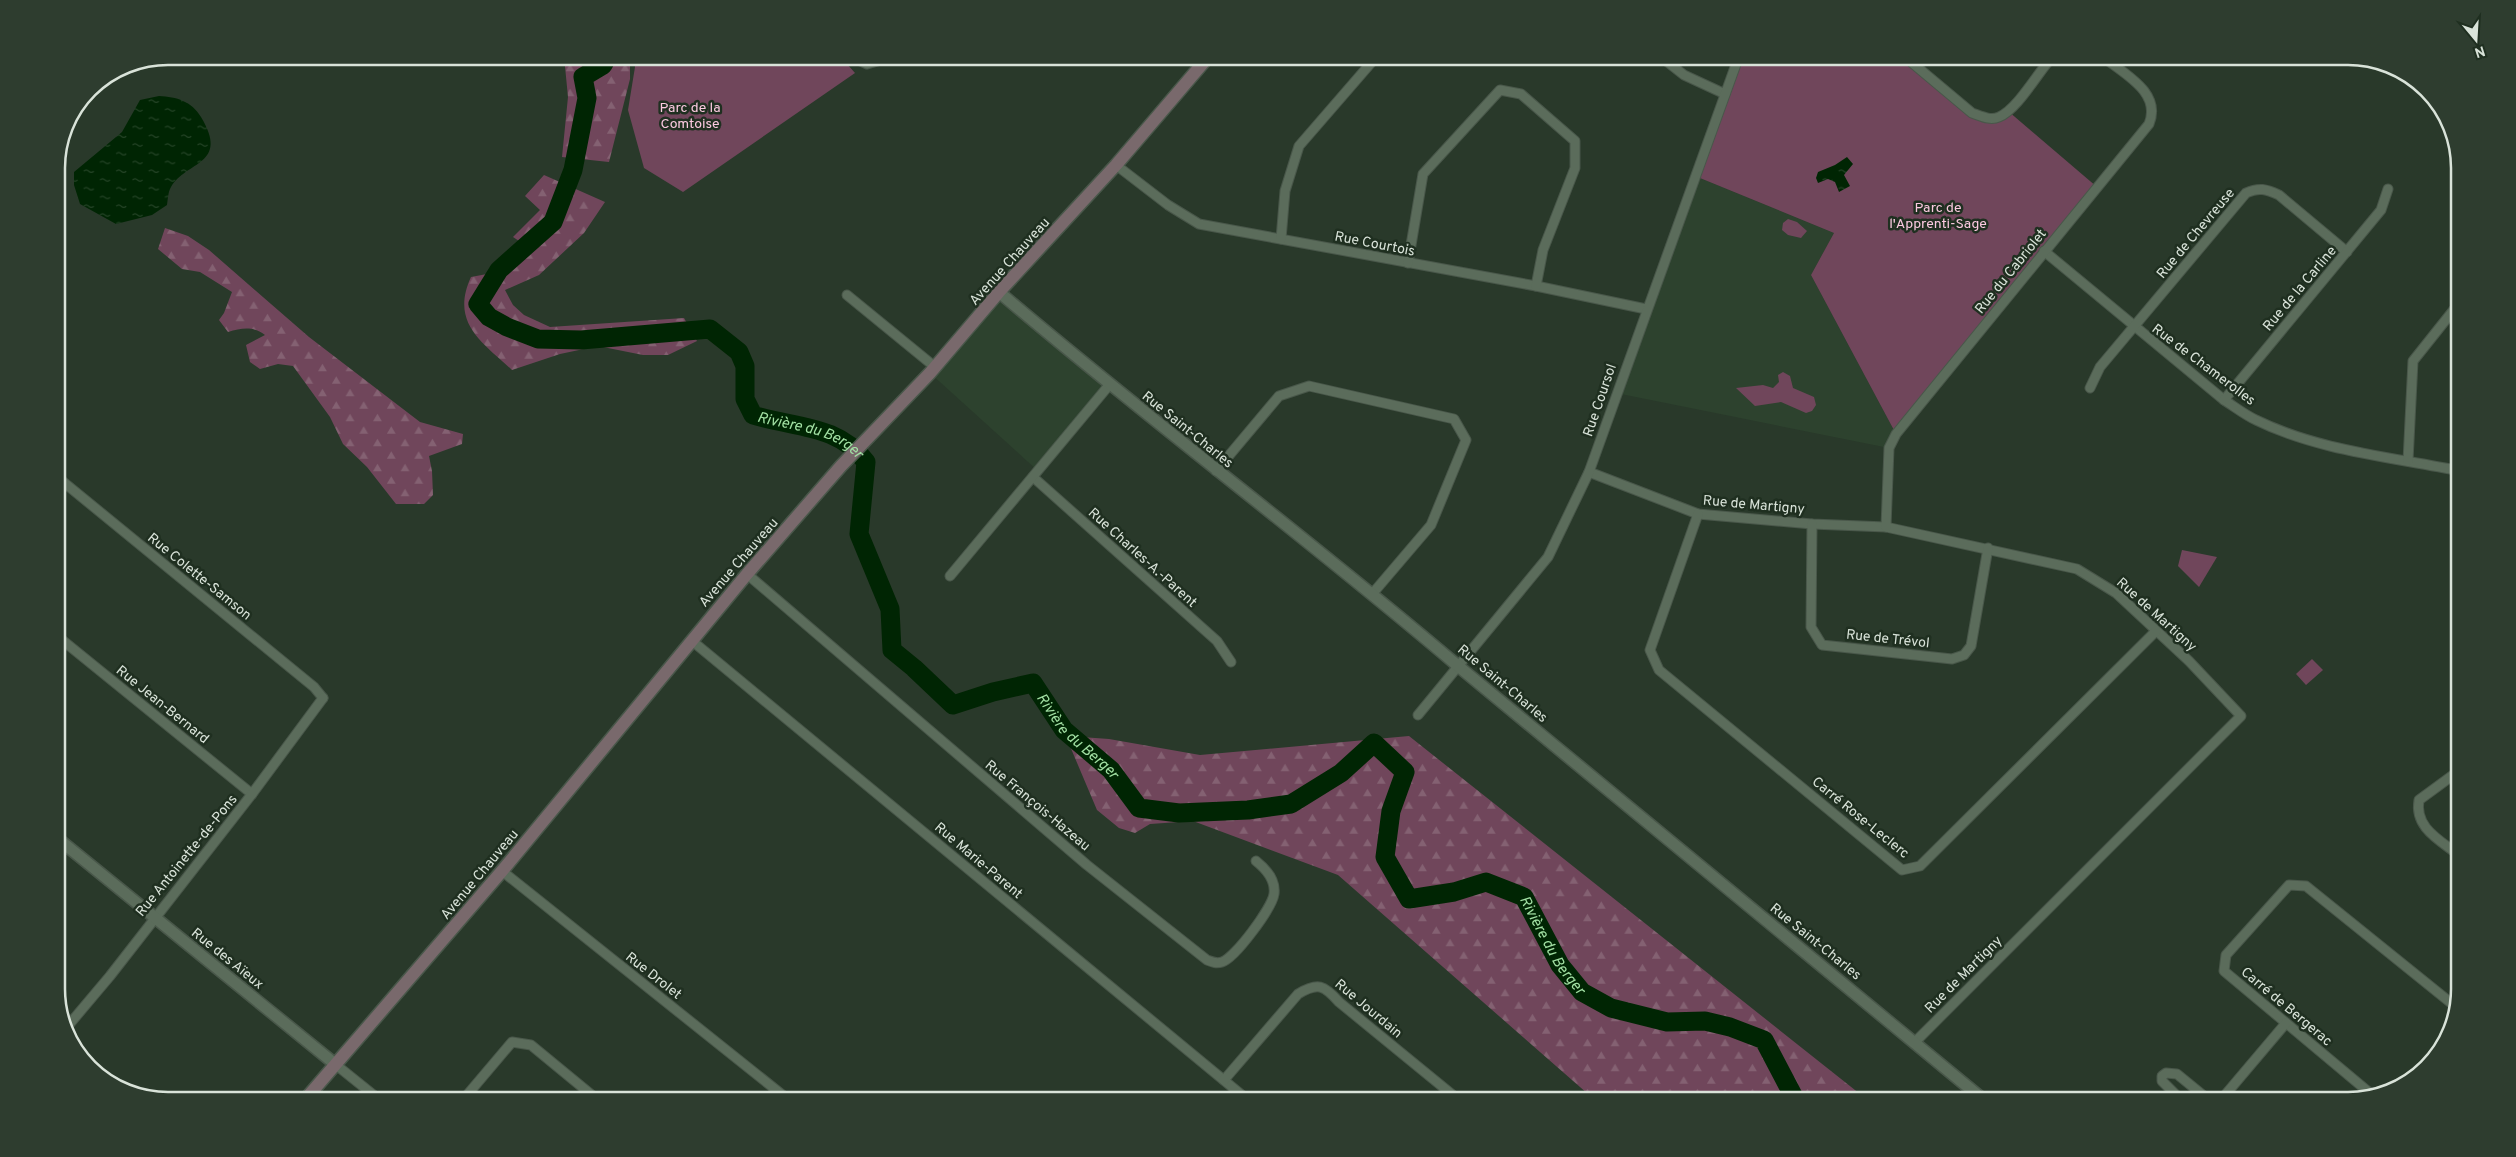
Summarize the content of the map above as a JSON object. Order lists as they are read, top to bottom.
{
  "streets": {
    "main road": ["Avenue Chauveau"],
    "street": [
      "Rue de Chevreuse",
      "Rue Courtois",
      "Rue du Cabriolet",
      "Rue de la Carline",
      "Rue de Chamerolles",
      "Rue Coursol",
      "Rue Saint-Charles",
      "Rue de Martigny",
      "Rue Charles-A.-Parent",
      "Rue Colette-Samson",
      "Rue de Trévol",
      "Rue Jean-Bernard",
      "Rue François-Hazeau",
      "Carré Rose-Leclerc",
      "Rue Antoinette-de-Pons",
      "Rue Marie-Parent",
      "Rue des Aïeux",
      "Rue Drolet",
      "Carré de Bergerac",
      "Rue Jourdain"
    ]
  },
  "crossings": [
    ["Rue de Chevreuse", "Rue de la Carline"],
    ["Rue de Chevreuse", "Rue de Chamerolles"],
    ["Rue Courtois", "Avenue Chauveau"],
    ["Rue Courtois", "Rue Coursol"],
    ["Avenue Chauveau", "Rue Saint-Charles"],
    ["Avenue Chauveau", "Rue François-Hazeau"],
    ["Avenue Chauveau", "Rue Marie-Parent"],
    ["Avenue Chauveau", "Rue des Aïeux"],
    ["Avenue Chauveau", "Rue Drolet"],
    ["Rue du Cabriolet", "Rue de Chamerolles"],
    ["Rue du Cabriolet", "Rue de Martigny"],
    ["Rue de la Carline", "Rue de Chamerolles"],
    ["Rue Coursol", "Rue Saint-Charles"],
    ["Rue Coursol", "Rue de Martigny"],
    ["Rue Saint-Charles", "Rue de Martigny"],
    ["Rue de Martigny", "Rue de Trévol"],
    ["Rue de Martigny", "Carré Rose-Leclerc"],
    ["Rue Colette-Samson", "Rue Antoinette-de-Pons"],
    ["Rue Jean-Bernard", "Rue Antoinette-de-Pons"],
    ["Rue Antoinette-de-Pons", "Rue des Aïeux"],
    ["Rue Marie-Parent", "Rue Jourdain"]
  ],
  "water": ["Rivière du Berger"],
  "parks": ["Parc de la Comtoise", "Parc de l'Apprenti-Sage"],
  "north": "bottom"
}
